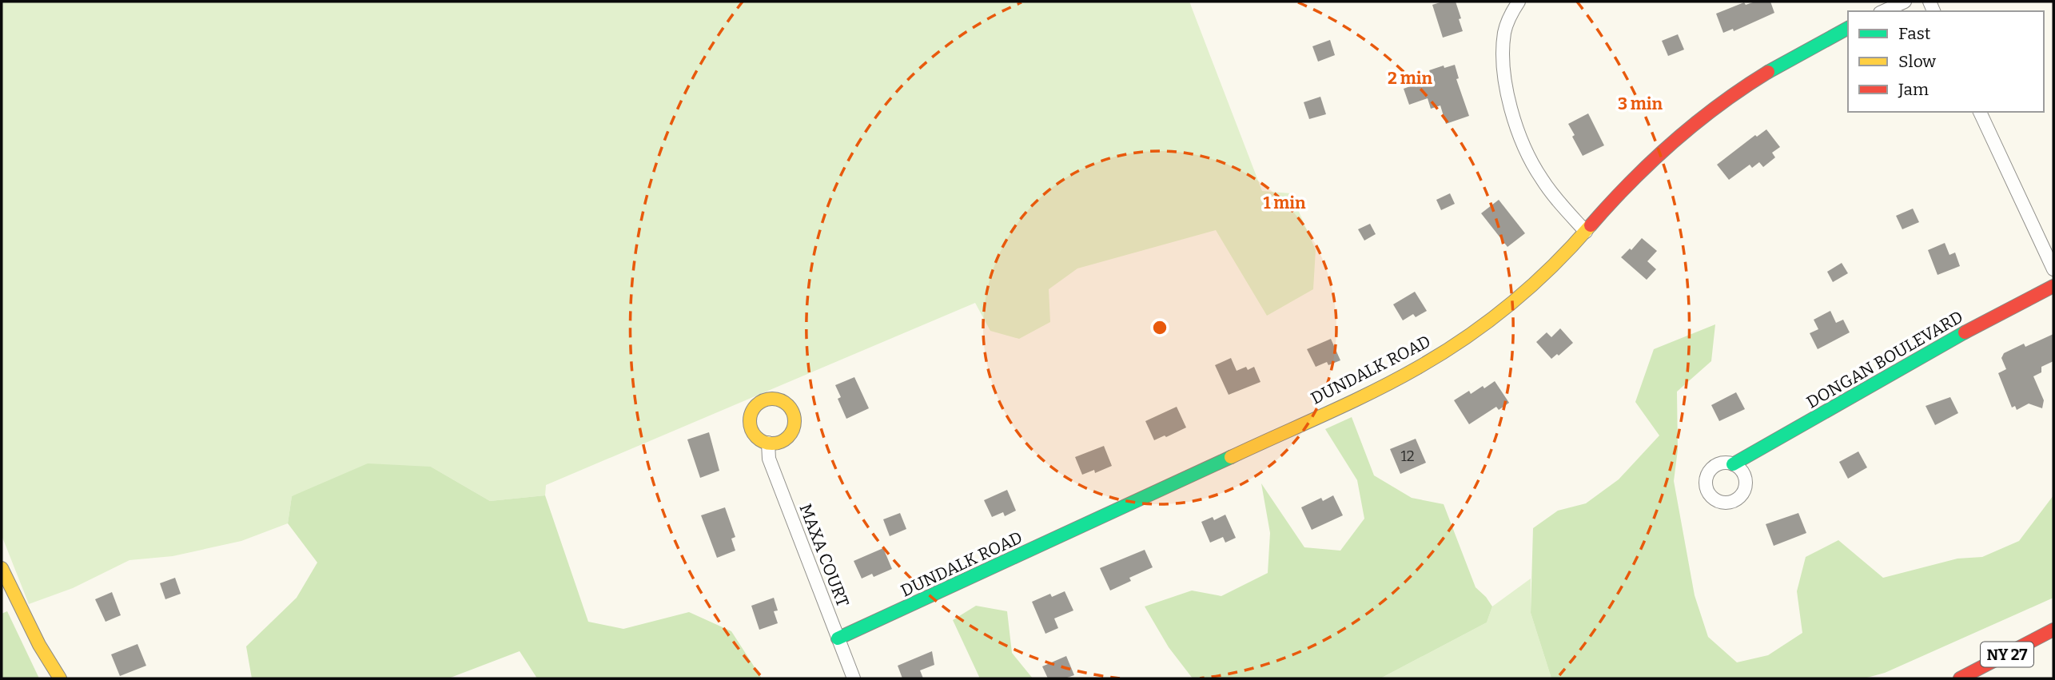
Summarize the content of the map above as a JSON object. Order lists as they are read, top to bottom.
{
  "streets": {
    "main road": ["DONGAN BOULEVARD", "DUNDALK ROAD", "NY 27"],
    "street": ["MAXA COURT"]
  },
  "crossings": [
    ["DUNDALK ROAD", "MAXA COURT"]
  ],
  "house_numbers": ["12"],
  "legend": ["Fast", "Slow", "Jam"],
  "rings": ["2 min", "3 min", "1 min"]
}
